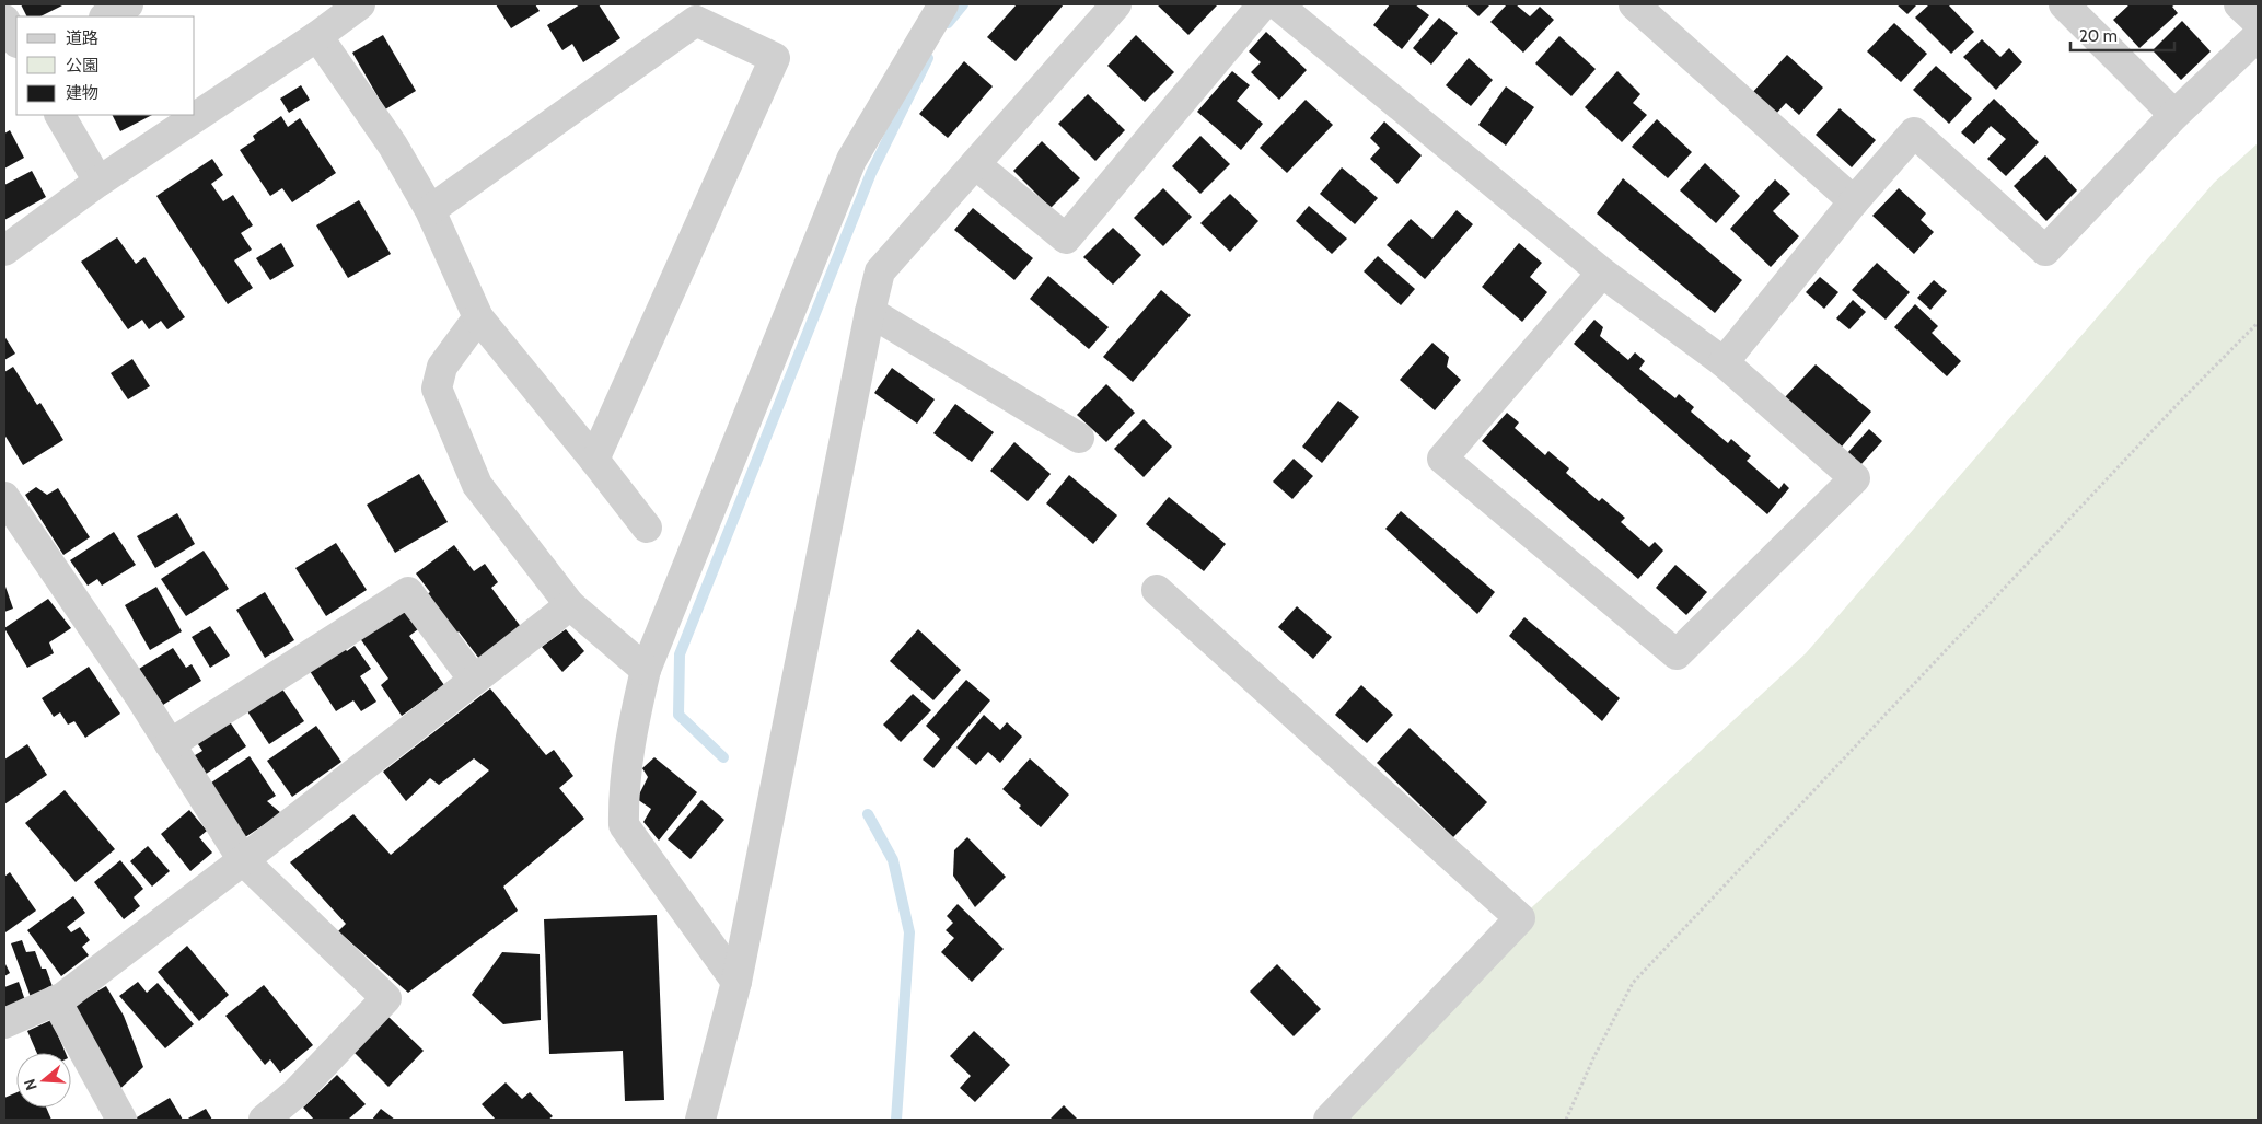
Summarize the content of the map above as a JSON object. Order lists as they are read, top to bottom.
{
  "legend": ["道路", "公園", "建物"],
  "scale_bar": "20 m",
  "north": "left"
}
